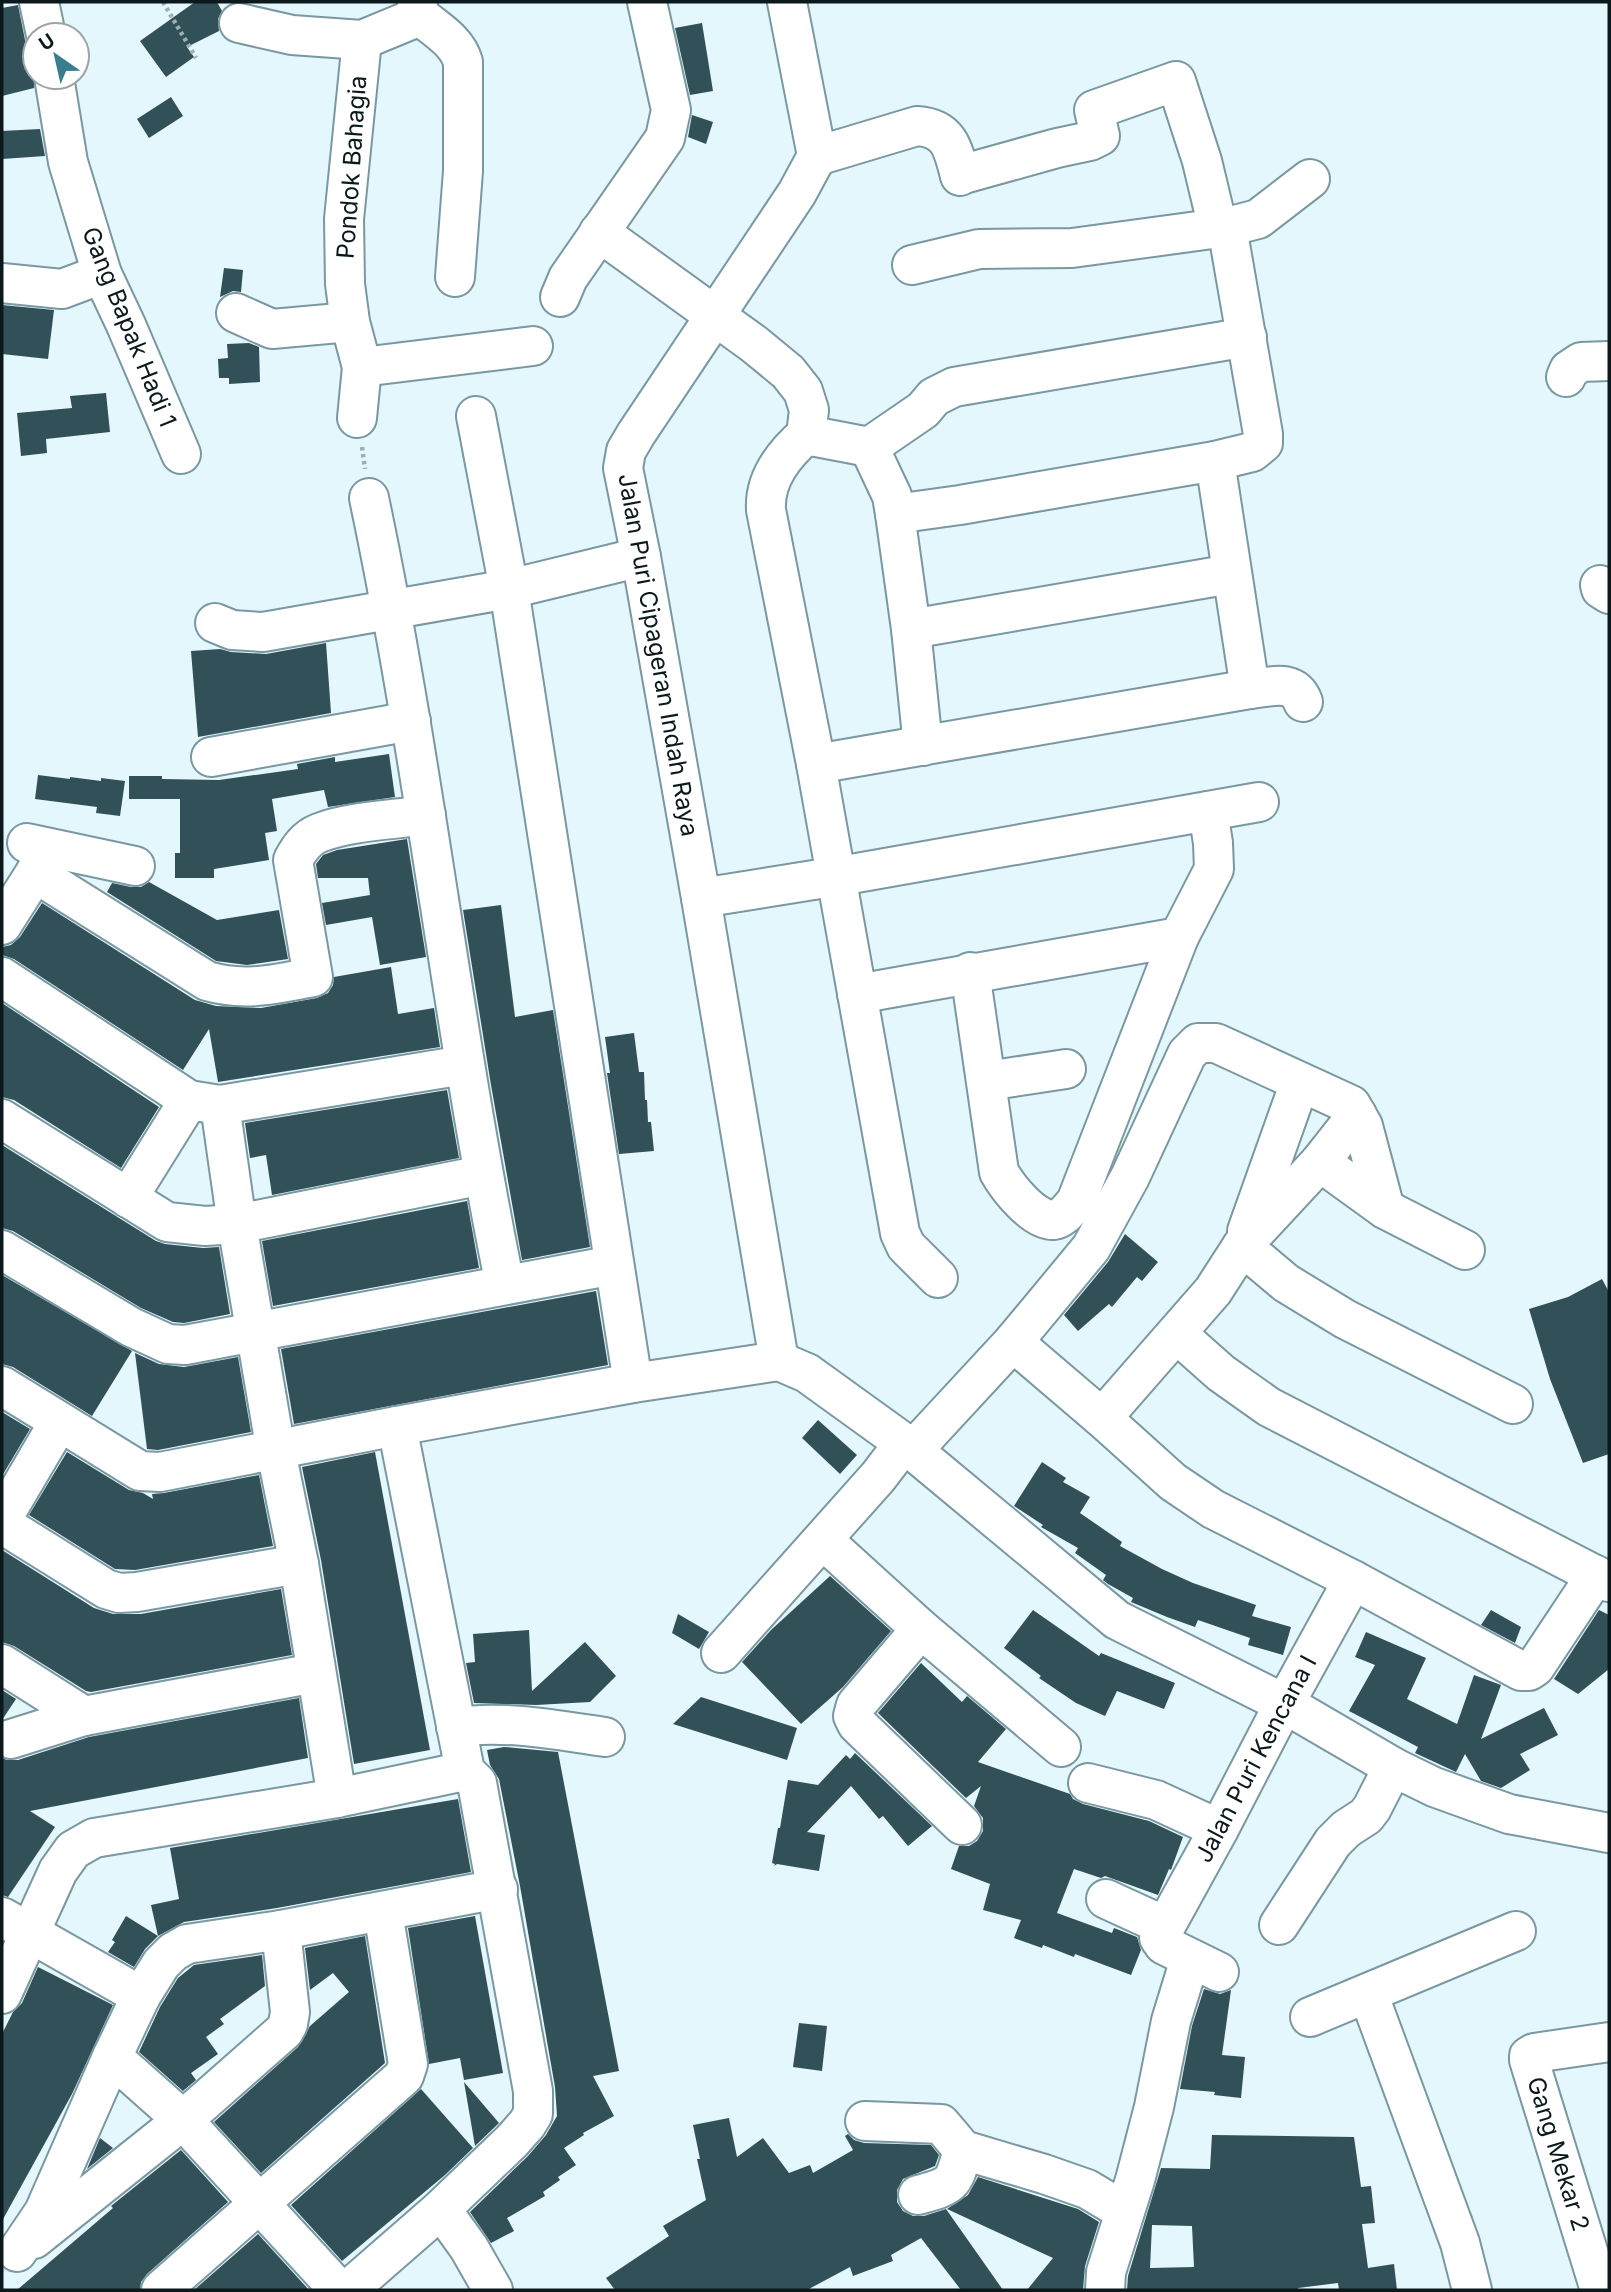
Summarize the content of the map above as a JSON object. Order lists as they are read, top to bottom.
{
  "streets": {
    "street": [
      "Pondok Bahagia",
      "Gang Bapak Hadi 1",
      "Jalan Puri Cipageran Indah Raya",
      "Jalan Puri Kencana I",
      "Gang Mekar 2"
    ]
  },
  "north": "top left"
}
